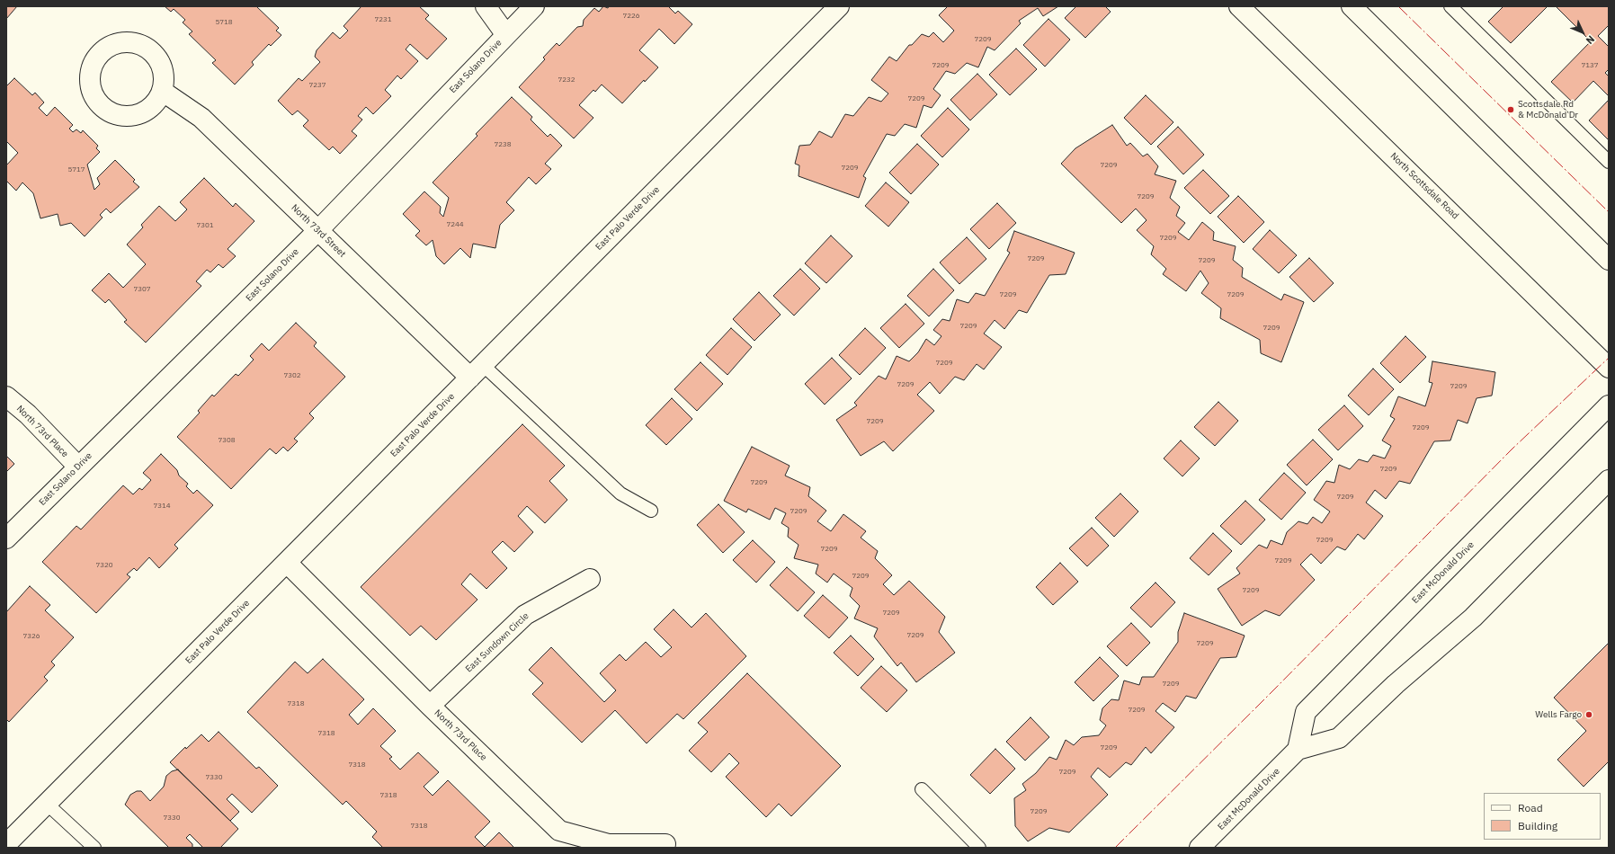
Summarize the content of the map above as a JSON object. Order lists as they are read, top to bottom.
{
  "streets": {
    "street": [
      "East Solano Drive",
      "North Scottsdale Road",
      "East Palo Verde Drive",
      "North 73rd Street",
      "North 73rd Place",
      "East McDonald Drive",
      "East Sundown Circle"
    ]
  },
  "crossings": [
    ["East Solano Drive", "North 73rd Street"],
    ["East Solano Drive", "North 73rd Place"],
    ["East Palo Verde Drive", "North 73rd Street"],
    ["East Palo Verde Drive", "North 73rd Place"],
    ["North 73rd Place", "East Sundown Circle"]
  ],
  "places": ["Scottsdale Rd & McDonald Dr", "Wells Fargo"],
  "house_numbers": [
    "7226",
    "7231",
    "5718",
    "7209",
    "7209",
    "7137",
    "7232",
    "7237",
    "7209",
    "7238",
    "7209",
    "7209",
    "5717",
    "7209",
    "7244",
    "7301",
    "7209",
    "7209",
    "7209",
    "7307",
    "7209",
    "7209",
    "7209",
    "7209",
    "7209",
    "7302",
    "7209",
    "7209",
    "7209",
    "7209",
    "7308",
    "7209",
    "7209",
    "7209",
    "7314",
    "7209",
    "7209",
    "7209",
    "7209",
    "7320",
    "7209",
    "7209",
    "7209",
    "7209",
    "7326",
    "7209",
    "7209",
    "7318",
    "7209",
    "7318",
    "7209",
    "7318",
    "7209",
    "7330",
    "7318",
    "7209",
    "7330",
    "7318"
  ],
  "legend": ["Road", "Building"],
  "north": "bottom right"
}
